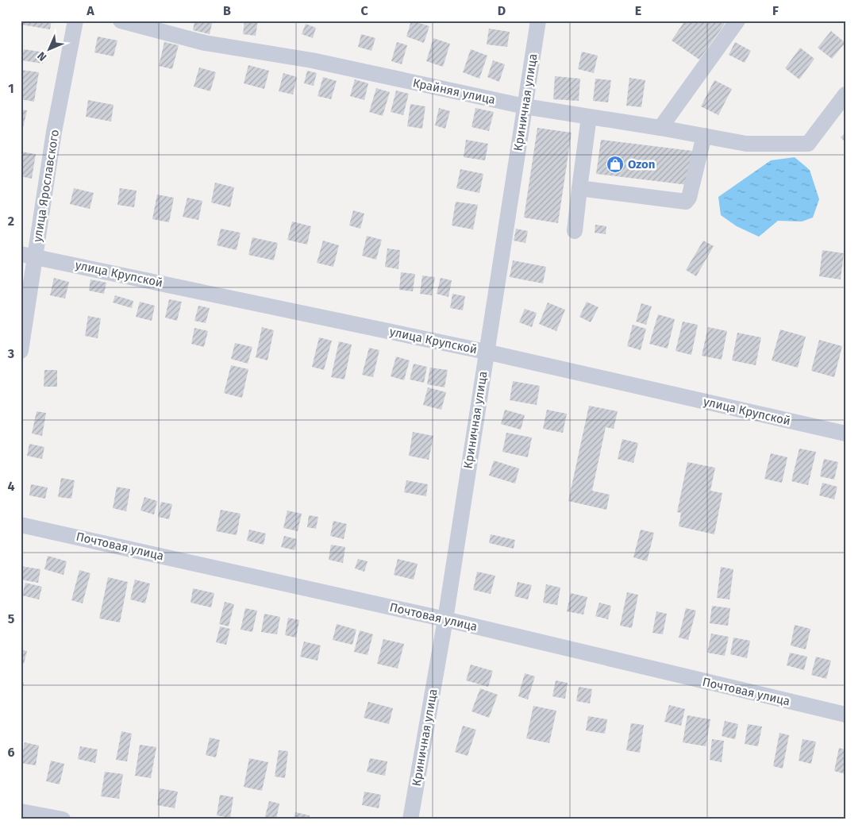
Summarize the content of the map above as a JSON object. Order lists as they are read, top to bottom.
{
  "streets": {
    "street": [
      "Крайняя улица",
      "Криничная улица",
      "улица Ярославского",
      "улица Крупской",
      "Почтовая улица"
    ]
  },
  "crossings": [
    ["Крайняя улица", "Криничная улица"],
    ["Криничная улица", "улица Крупской"],
    ["Криничная улица", "Почтовая улица"],
    ["улица Ярославского", "улица Крупской"]
  ],
  "places": {
    "shop": ["Ozon"]
  },
  "north": "bottom left",
  "grid": {
    "columns": [
      "A",
      "B",
      "C",
      "D",
      "E",
      "F"
    ],
    "rows": [
      "1",
      "2",
      "3",
      "4",
      "5",
      "6"
    ]
  }
}
